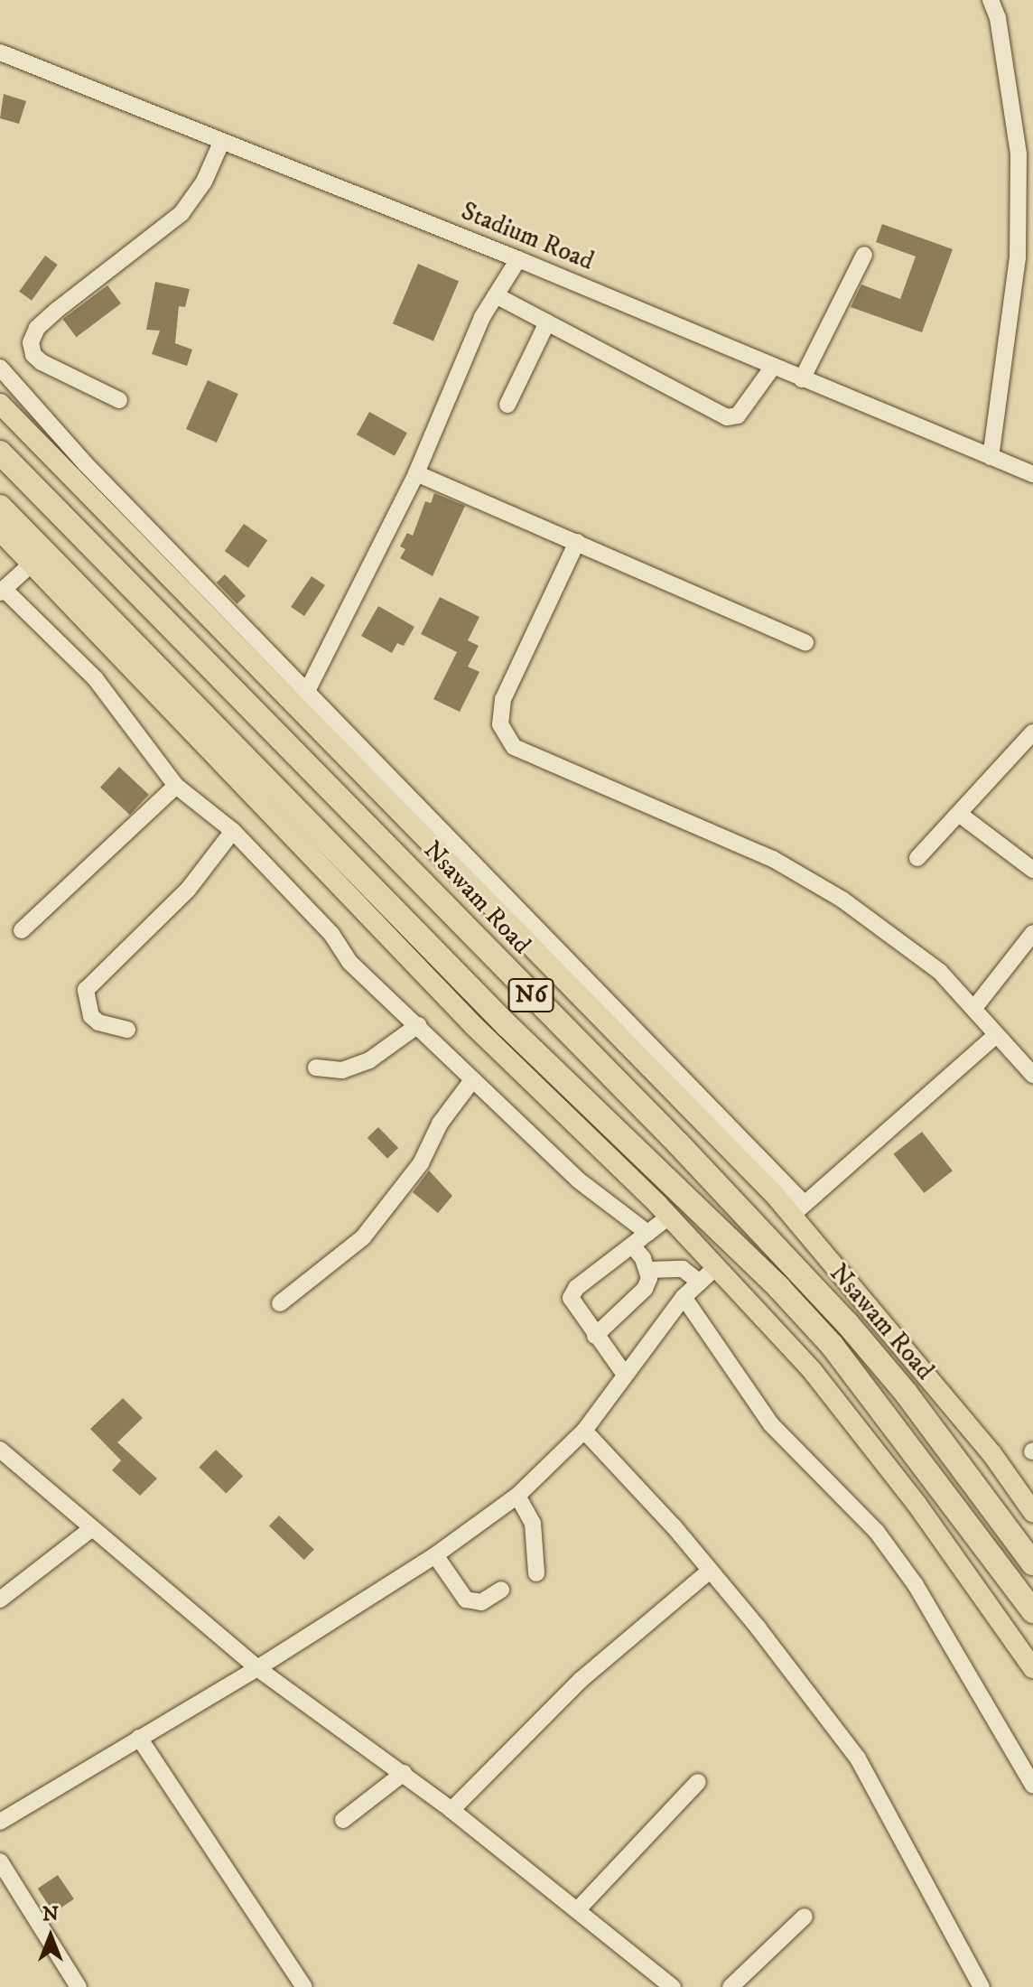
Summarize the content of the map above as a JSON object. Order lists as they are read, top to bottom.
{
  "streets": {
    "highway": ["Nsawam Road", "N6"],
    "street": ["Stadium Road"]
  },
  "north": "top"
}
